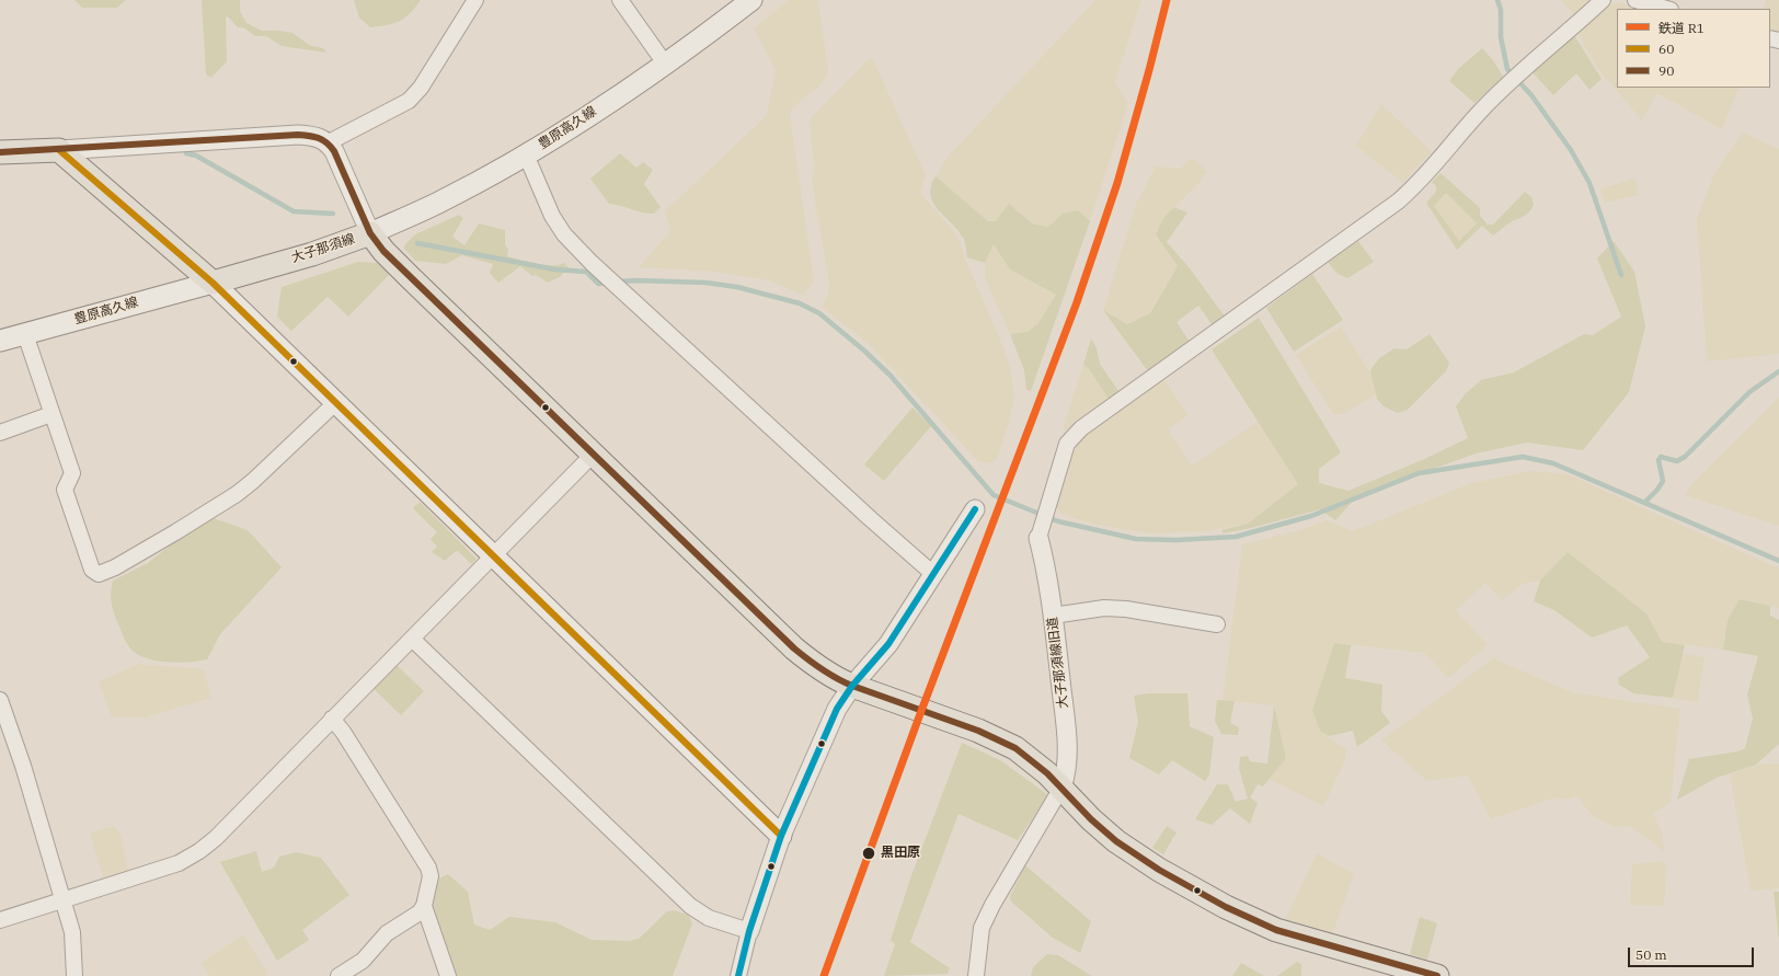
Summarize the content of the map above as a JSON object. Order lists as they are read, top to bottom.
{
  "streets": {
    "main road": ["豊原高久線", "大子那須線"],
    "street": ["大子那須線旧道"]
  },
  "crossings": [
    ["豊原高久線", "大子那須線"],
    ["大子那須線", "大子那須線旧道"]
  ],
  "places": ["黒田原"],
  "lines": ["rail line R1", "transit line 90", "transit line 60"],
  "legend": ["鉄道 R1", "60", "90"],
  "scale_bar": "50 m"
}
